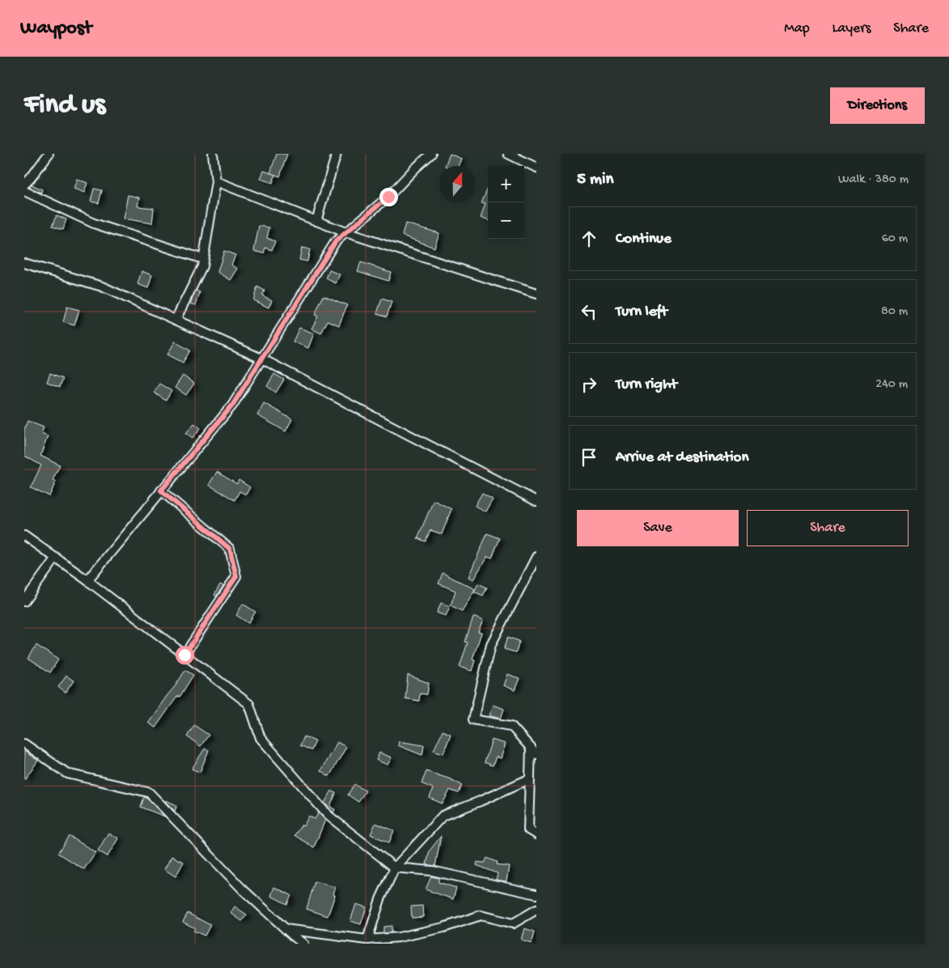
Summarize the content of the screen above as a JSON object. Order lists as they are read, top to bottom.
{
  "north": "top",
  "page": {
    "header": "Waypost",
    "nav": ["Map", "Layers", "Share"],
    "buttons": [
      "Directions",
      ["Save", "Share"]
    ],
    "title": "Find us",
    "heading": ["5 min", "Walk · 380 m"],
    "map_buttons": ["+", "−"],
    "list": [
      ["Continue", "60 m"],
      ["Turn left", "80 m"],
      ["Turn right", "240 m"],
      "Arrive at destination"
    ]
  }
}
